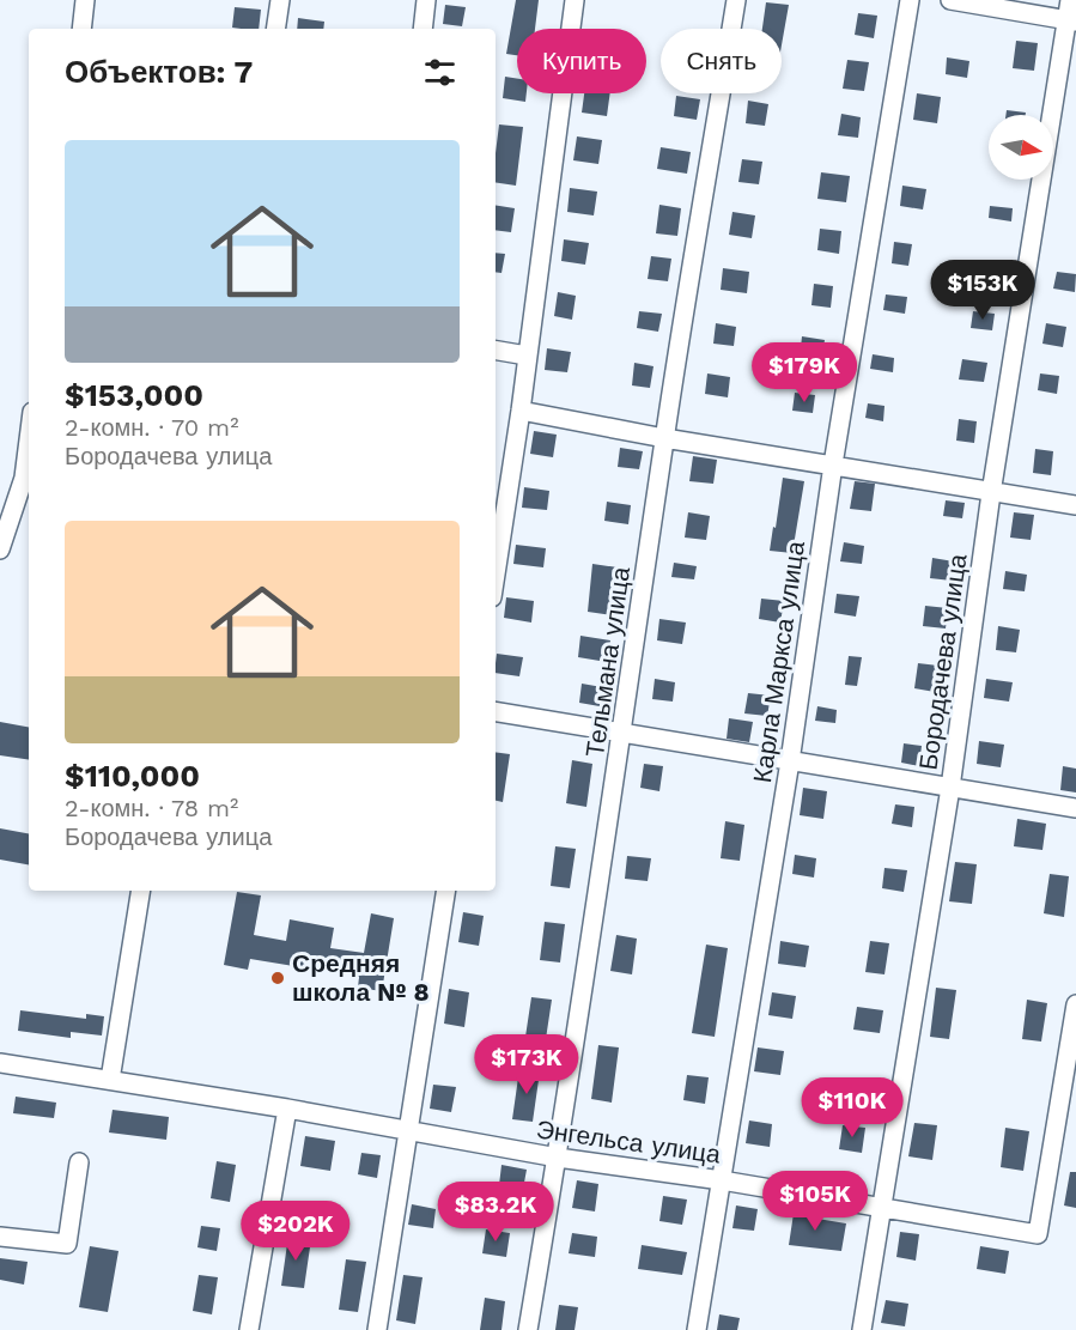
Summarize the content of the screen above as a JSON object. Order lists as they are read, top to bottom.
{
  "streets": {
    "street": [
      "Тельмана улица",
      "Карла Маркса улица",
      "Бородачева улица",
      "Энгельса улица"
    ]
  },
  "crossings": [
    ["Тельмана улица", "Энгельса улица"],
    ["Карла Маркса улица", "Энгельса улица"],
    ["Бородачева улица", "Энгельса улица"]
  ],
  "places": ["Средняя школа № 8"],
  "north": "right",
  "page": {
    "chip": ["Купить", "Снять"],
    "heading": "Объектов: 7",
    "list": [
      {
        "name": "$153,000",
        "note": "2-комн. · 70 m² · Бородачева улица"
      },
      {
        "name": "$110,000",
        "note": "2-комн. · 78 m² · Бородачева улица"
      }
    ],
    "price": [
      "$153K",
      "$179K",
      "$173K",
      "$110K",
      "$105K",
      "$83.2K",
      "$202K"
    ]
  }
}
